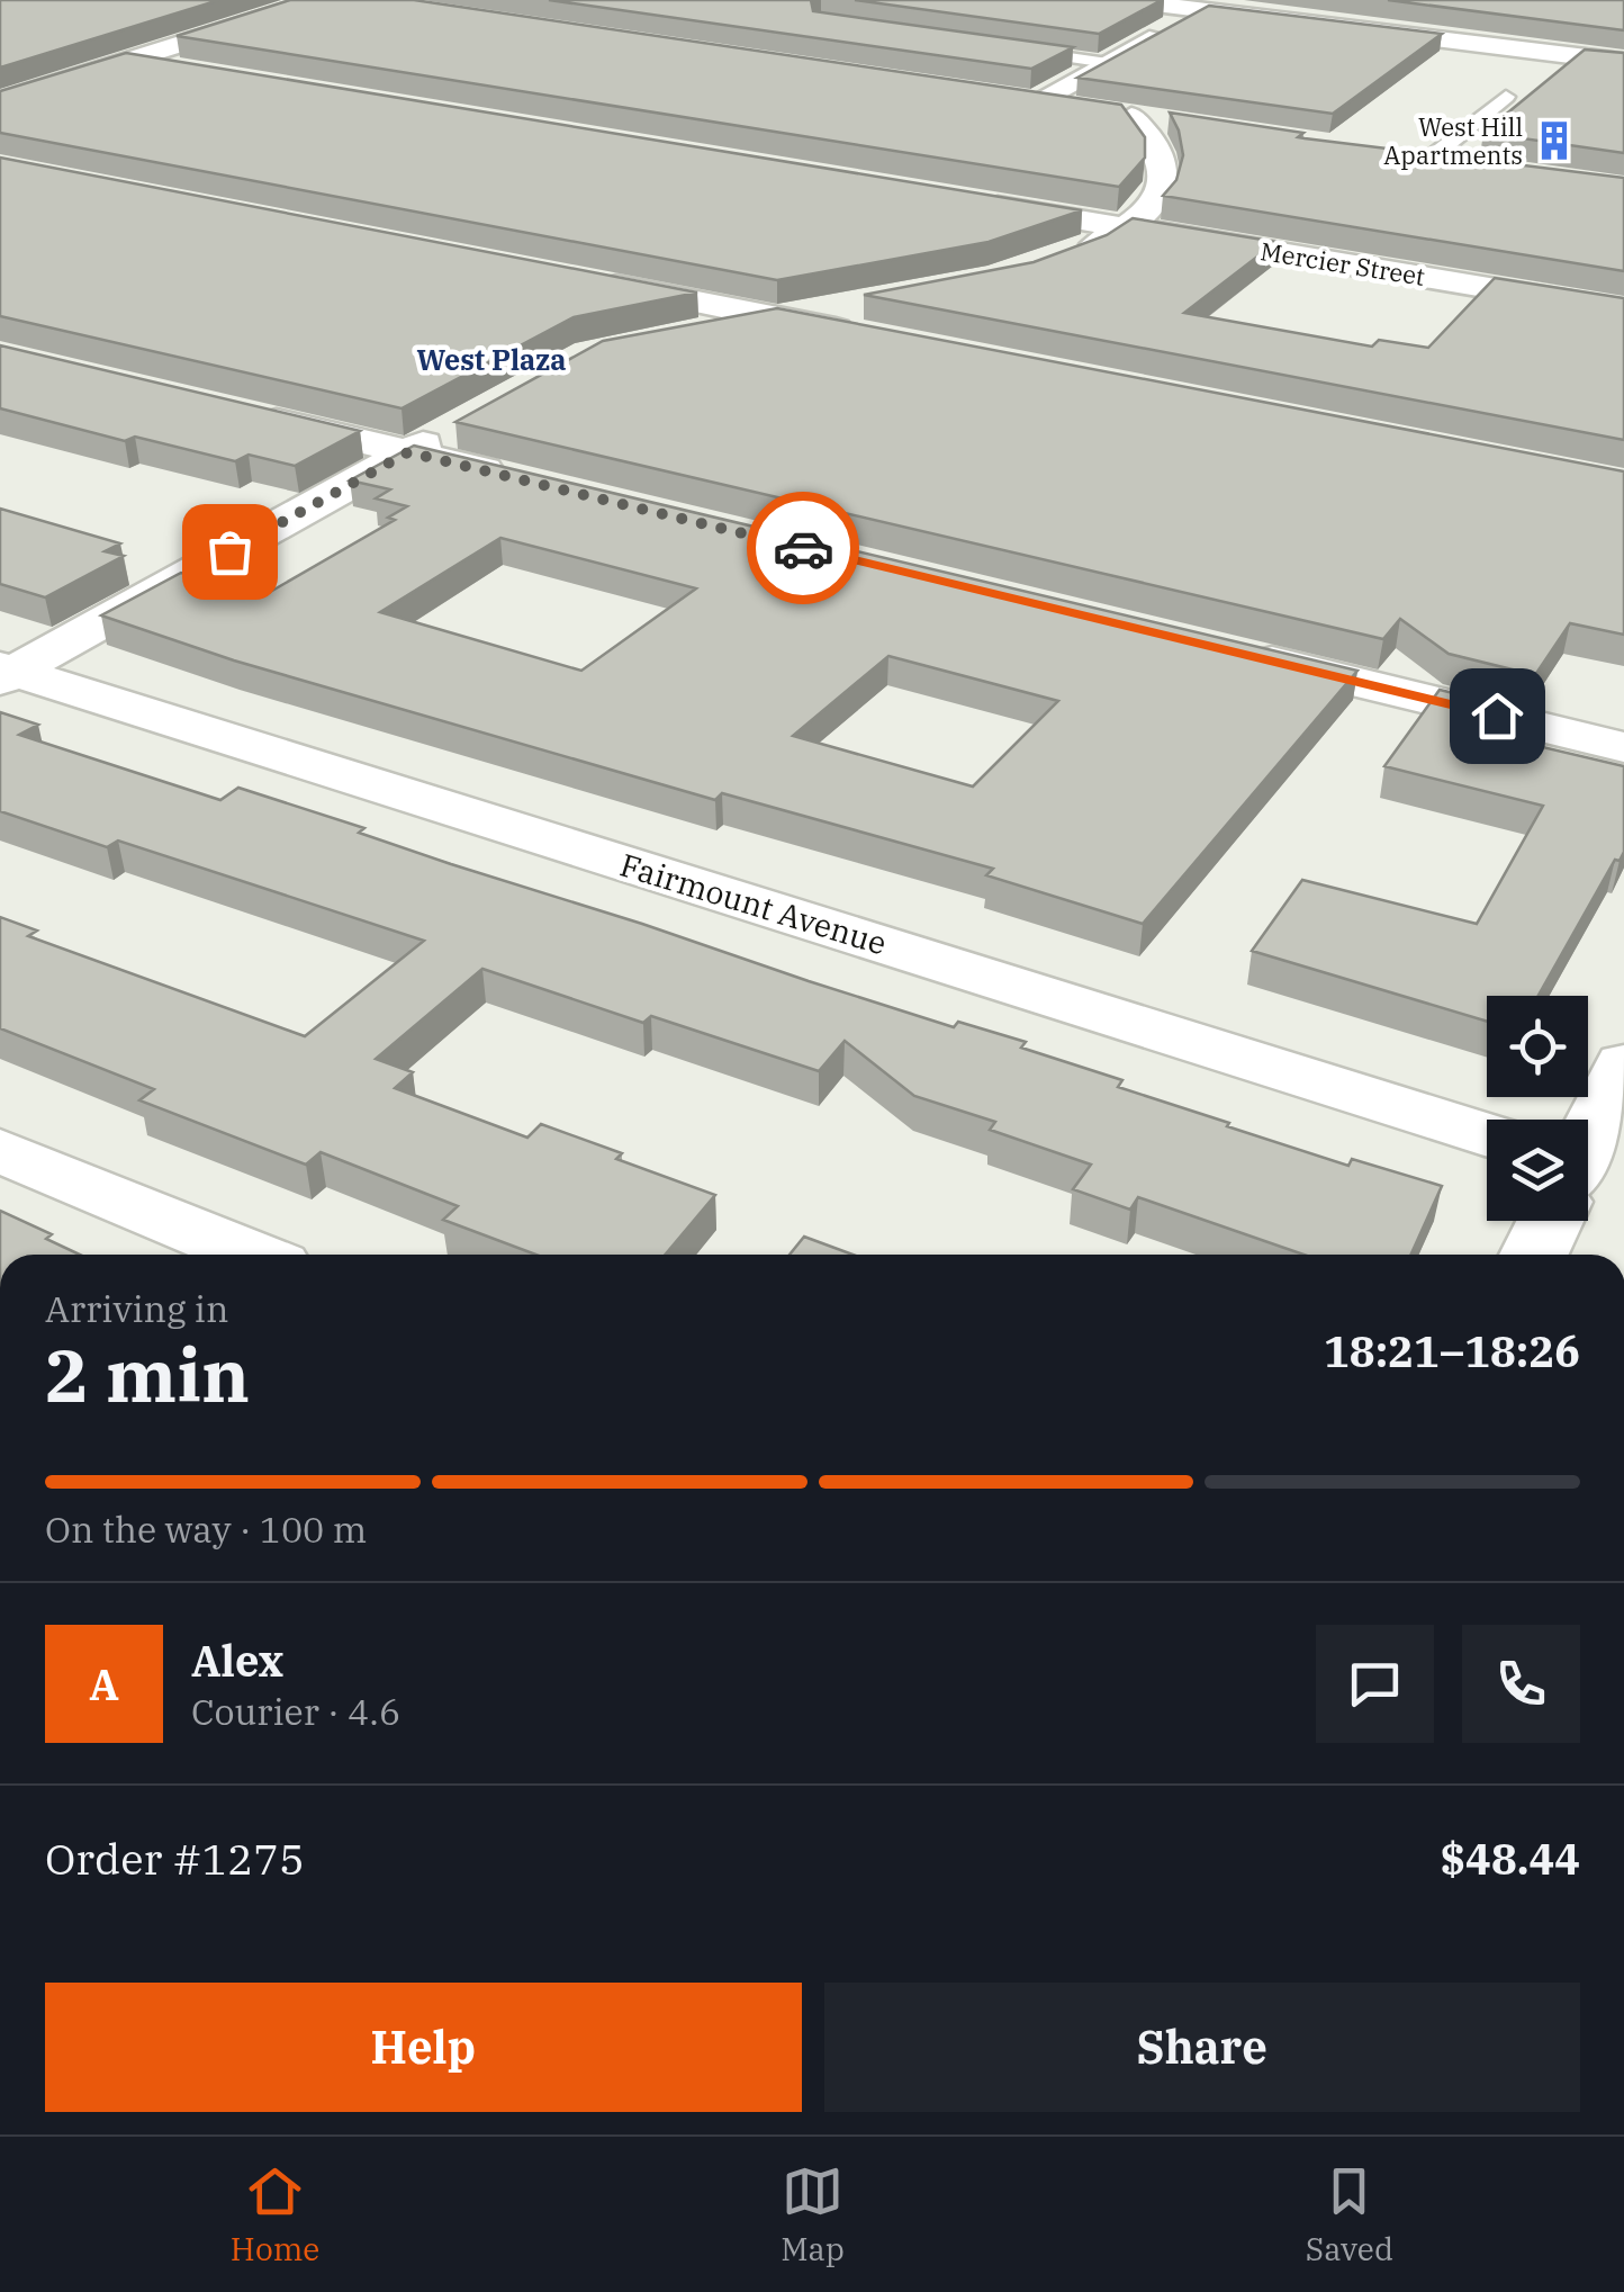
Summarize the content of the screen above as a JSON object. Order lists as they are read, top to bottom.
{
  "streets": {
    "street": ["Mercier Street", "Fairmount Avenue"]
  },
  "districts": ["West Plaza"],
  "places": {
    "building": ["West Hill Apartments"]
  },
  "page": {
    "heading": ["2 min", "Arriving in", "18:21–18:26"],
    "panel": [
      "Alex",
      "Courier · 4.6",
      "Order #1275",
      "$48.44"
    ],
    "bar": "On the way · 100 m",
    "round": "A",
    "buttons": ["Help", "Share"],
    "tabs": ["Home", "Map", "Saved"]
  }
}
